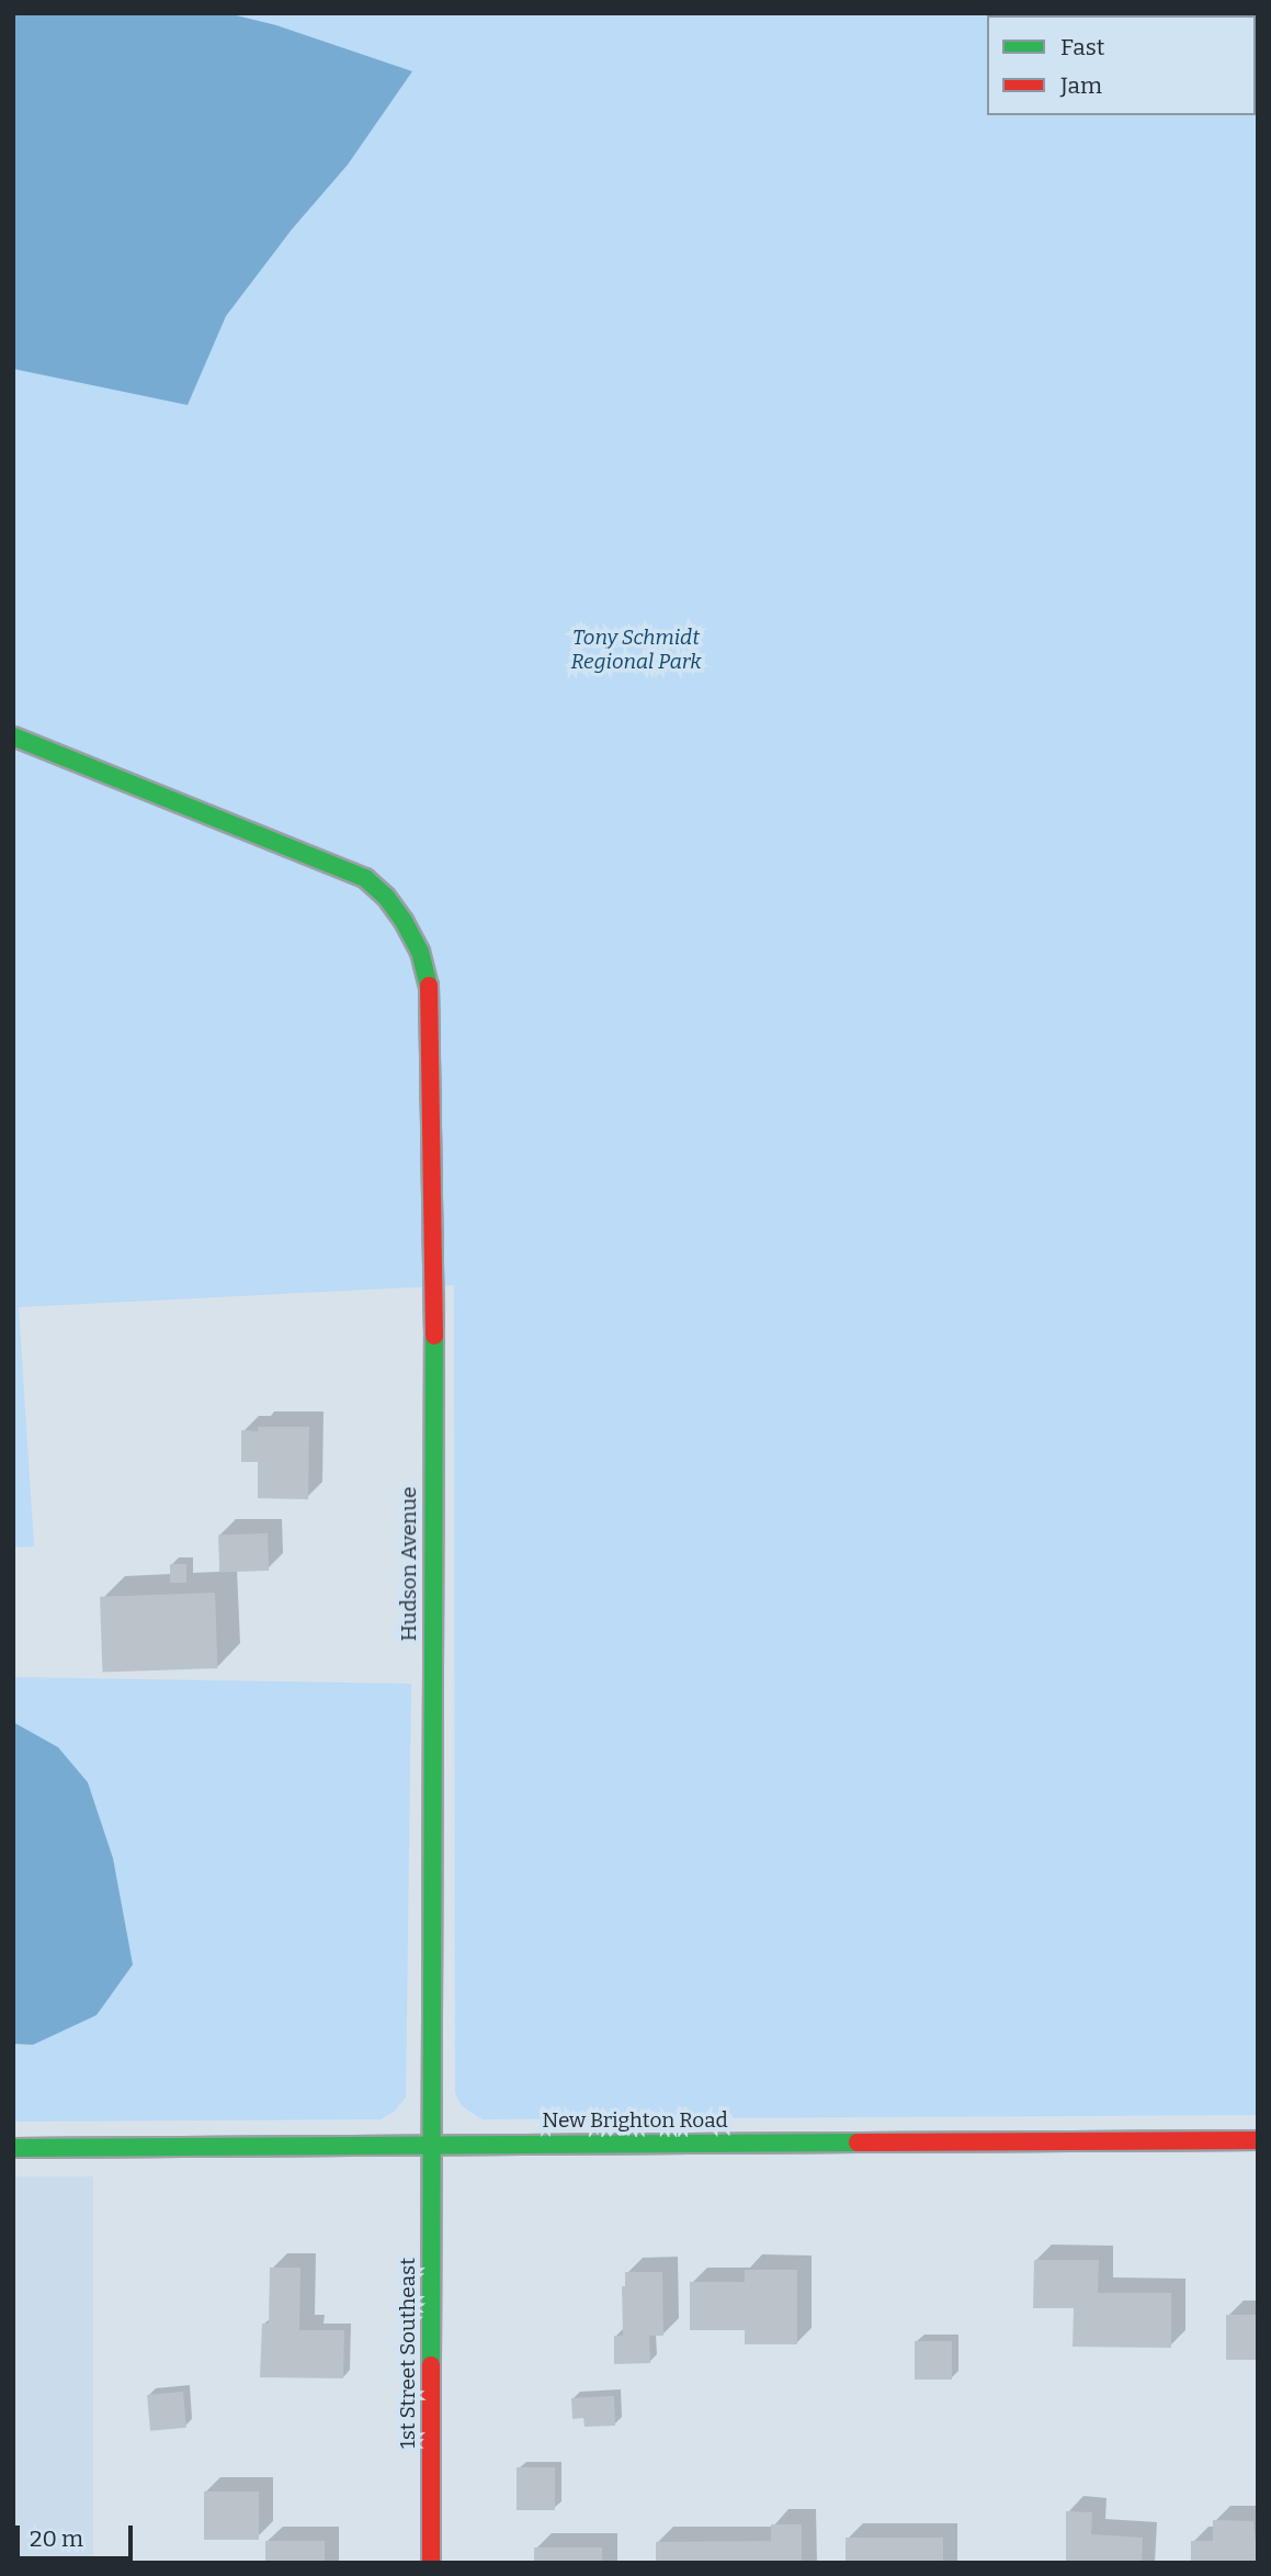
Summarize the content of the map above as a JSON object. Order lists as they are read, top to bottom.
{
  "streets": {
    "street": ["Hudson Avenue", "New Brighton Road", "1st Street Southeast"]
  },
  "crossings": [
    ["Hudson Avenue", "New Brighton Road"],
    ["Hudson Avenue", "1st Street Southeast"],
    ["New Brighton Road", "1st Street Southeast"]
  ],
  "parks": ["Tony Schmidt Regional Park"],
  "legend": ["Fast", "Jam"],
  "scale_bar": "20 m"
}
